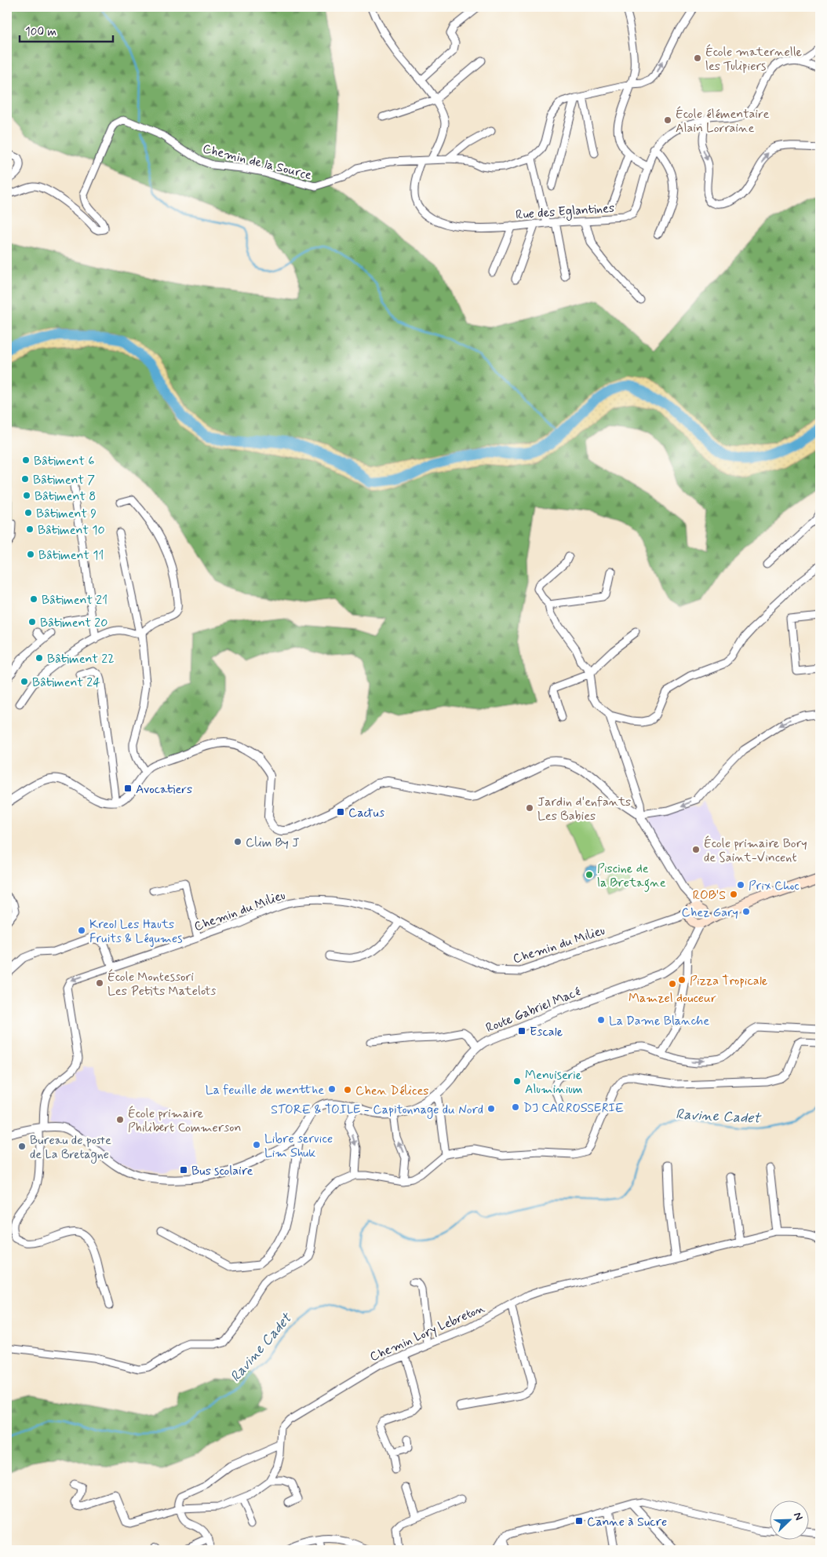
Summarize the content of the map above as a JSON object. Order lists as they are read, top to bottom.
{
  "streets": {
    "street": [
      "Chemin de la Source",
      "Rue des Eglantines",
      "Chemin du Milieu",
      "Route Gabriel Macé",
      "Chemin Lory Lebreton"
    ]
  },
  "crossings": [
    ["Chemin de la Source", "Rue des Eglantines"],
    ["Chemin du Milieu", "Route Gabriel Macé"]
  ],
  "water": ["Ravine Cadet"],
  "places": {
    "other": [
      "École maternelle les Tulipiers",
      "École élémentaire Alain Lorraine",
      "Bâtiment 6",
      "Bâtiment 7",
      "Bâtiment 8",
      "Bâtiment 9",
      "Bâtiment 10",
      "Bâtiment 11",
      "Bâtiment 21",
      "Bâtiment 20",
      "Bâtiment 22",
      "Bâtiment 24",
      "Jardin d'enfants Les Babies",
      "Clim By J",
      "École primaire Bory de Saint-Vincent",
      "Piscine de la Bretagne",
      "Prix Choc",
      "ROB'S",
      "Chez Gary",
      "Kreol Les Hauts Fruits & Légumes",
      "Pizza Tropicale",
      "École Montessori Les Petits Matelots",
      "Mamzel douceur",
      "La Dame Blanche",
      "Menuiserie Aluminium",
      "La feuille de mentthe",
      "Chen Délices",
      "DJ CARROSSERIE",
      "STORE & TOILE - Capitonnage du Nord",
      "École primaire Philibert Commerson",
      "Libre service Lim Shuk",
      "Bureau de poste de La Bretagne"
    ],
    "transit": [
      "Avocatiers",
      "Cactus",
      "Escale",
      "Bus scolaire",
      "Canne à Sucre"
    ]
  },
  "scale_bar": "100 m",
  "north": "top right"
}
